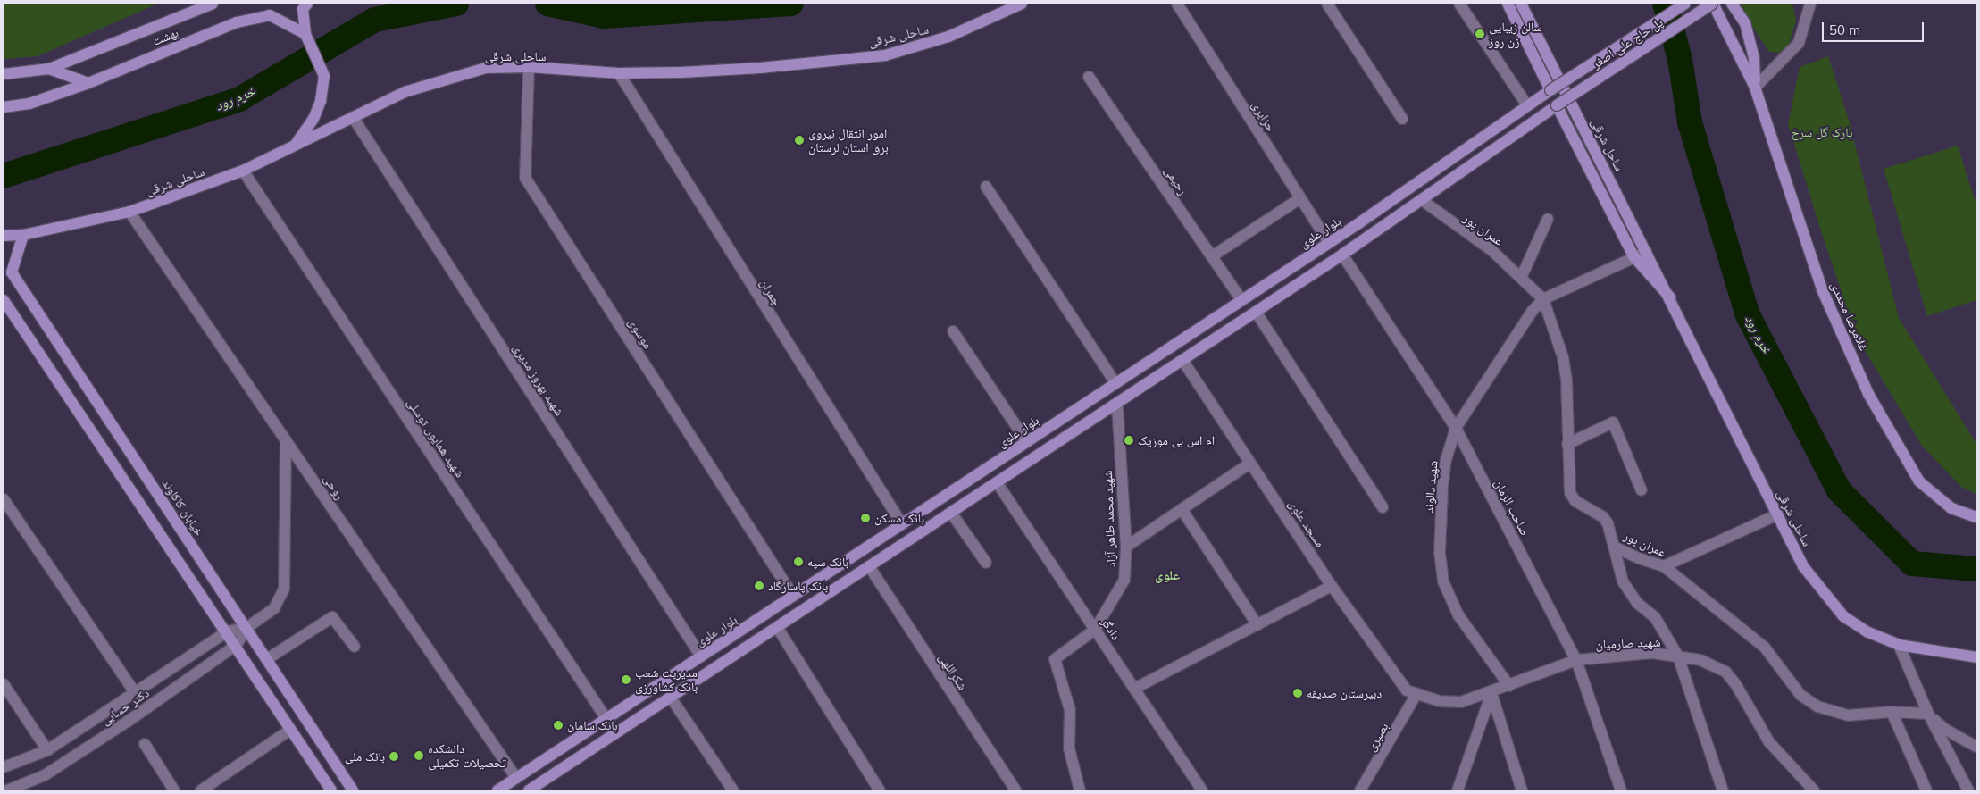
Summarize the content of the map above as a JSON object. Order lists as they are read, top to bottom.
{
  "streets": {
    "main road": [
      "ساحلی شرقی",
      "بهشت",
      "پل حاج علی اصغر",
      "ساحل شرقی",
      "بلوار علوی",
      "غلامرضا محمدی",
      "خیابان کاکاوند"
    ],
    "street": [
      "جزایری",
      "رحیمی",
      "عمران پور",
      "چمران",
      "موسوی",
      "شهید بهروز مدیری",
      "شهید همایون توسلی",
      "روحی",
      "شهید دالوند",
      "صاحب الزمان",
      "شهید محمد طاهر آزاد",
      "مسجد علوی",
      "دادگر",
      "شهید صارمیان",
      "شکراللهی",
      "دکتر حسابی",
      "بصیری"
    ]
  },
  "crossings": [
    ["ساحلی شرقی", "ساحل شرقی"],
    ["ساحلی شرقی", "چمران"],
    ["ساحلی شرقی", "موسوی"],
    ["ساحلی شرقی", "شهید بهروز مدیری"],
    ["ساحلی شرقی", "شهید همایون توسلی"],
    ["ساحلی شرقی", "روحی"],
    ["ساحلی شرقی", "خیابان کاکاوند"],
    ["پل حاج علی اصغر", "بلوار علوی"],
    ["پل حاج علی اصغر", "غلامرضا محمدی"],
    ["جزایری", "بلوار علوی"],
    ["رحیمی", "بلوار علوی"],
    ["عمران پور", "شهید دالوند"],
    ["بلوار علوی", "چمران"],
    ["بلوار علوی", "موسوی"],
    ["بلوار علوی", "شهید بهروز مدیری"],
    ["بلوار علوی", "شهید همایون توسلی"],
    ["بلوار علوی", "روحی"],
    ["روحی", "دکتر حسابی"],
    ["شهید دالوند", "صاحب الزمان"],
    ["شهید دالوند", "شهید صارمیان"],
    ["خیابان کاکاوند", "دکتر حسابی"],
    ["صاحب الزمان", "شهید صارمیان"],
    ["شهید محمد طاهر آزاد", "دادگر"],
    ["مسجد علوی", "شهید صارمیان"],
    ["مسجد علوی", "بصیری"],
    ["شهید صارمیان", "بصیری"]
  ],
  "districts": ["علوی"],
  "water": ["خرم رود"],
  "parks": ["پارک گل سرخ"],
  "places": [
    "سالن زیبایی زن روز",
    "امور انتقال نیروی برق استان لرستان",
    "ام اس بی موزیک",
    "بانک مسکن",
    "بانک سپه",
    "بانک پاسارگاد",
    "مدیریت شعب بانک کشاورزی",
    "دبیرستان صدیقه",
    "بانک سامان",
    "دانشکده تحصیلات تکمیلی",
    "بانک ملی"
  ],
  "scale_bar": "50 m"
}
